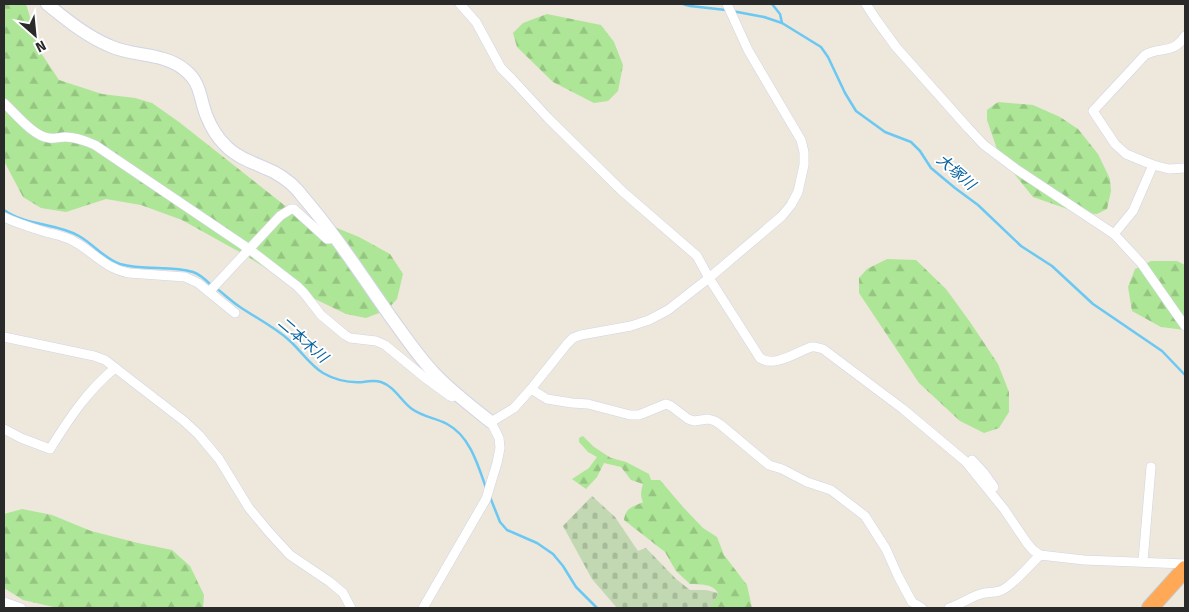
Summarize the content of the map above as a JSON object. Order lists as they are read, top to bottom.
{
  "water": ["大塚川", "二本木川"],
  "north": "bottom right"
}
